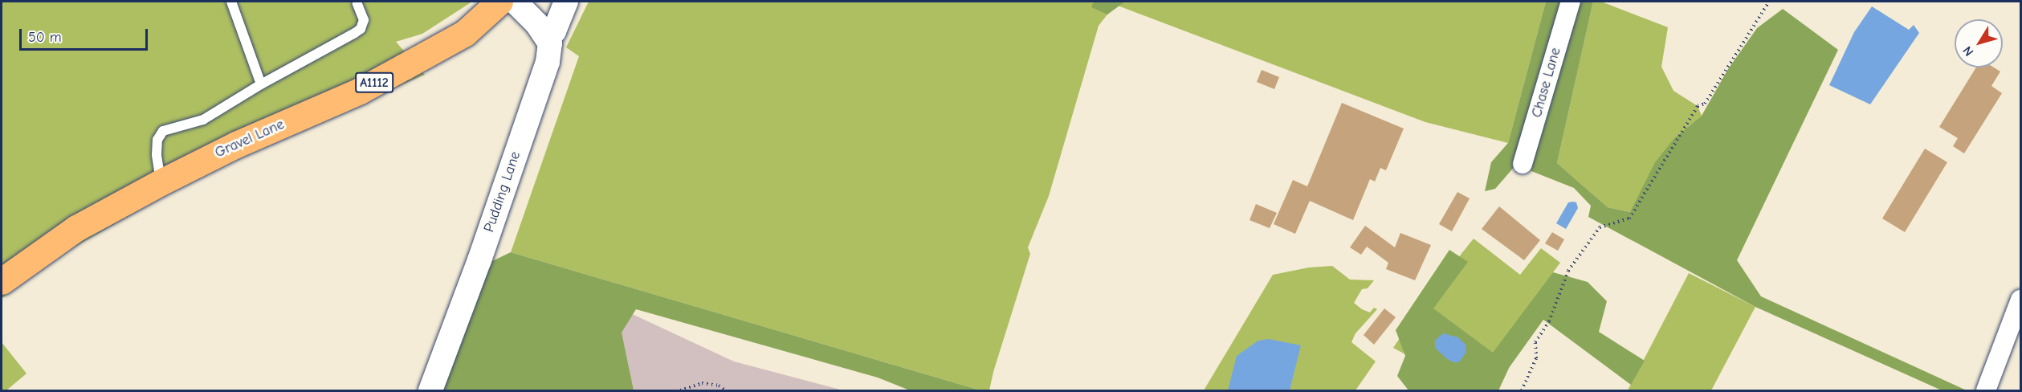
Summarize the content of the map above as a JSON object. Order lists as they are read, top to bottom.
{
  "streets": {
    "main road": ["A1112", "Gravel Lane"],
    "street": ["Chase Lane", "Pudding Lane"]
  },
  "scale_bar": "50 m",
  "north": "bottom left"
}
